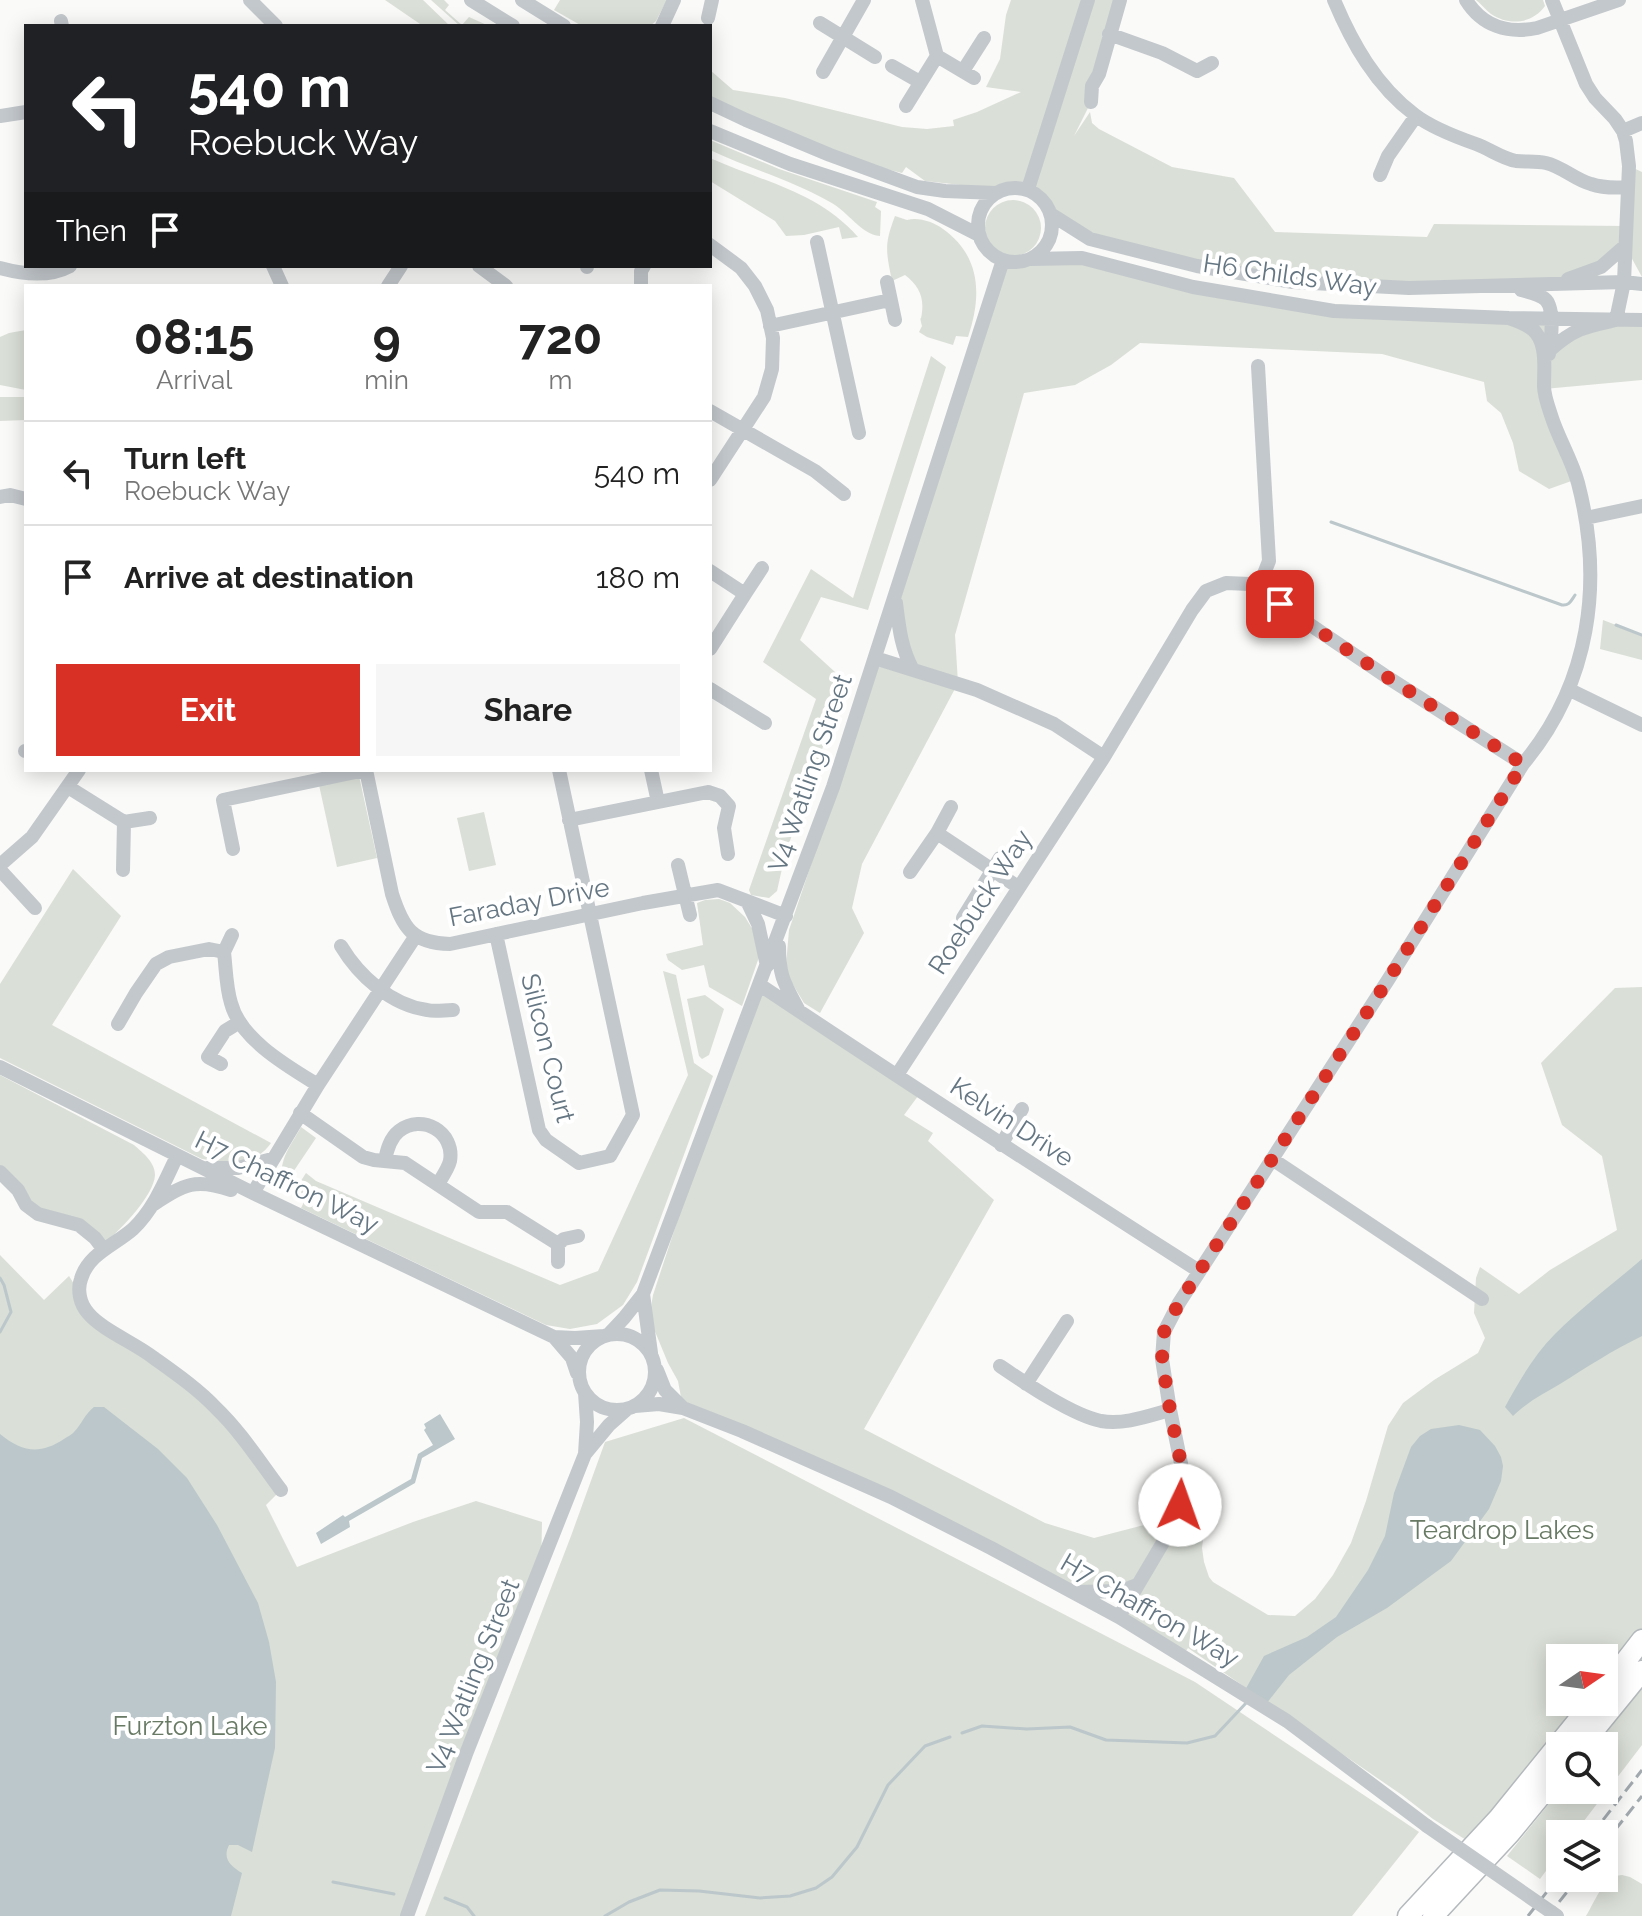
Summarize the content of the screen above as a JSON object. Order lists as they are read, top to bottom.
{
  "streets": {
    "street": [
      "H6 Childs Way",
      "V4 Watling Street",
      "Faraday Drive",
      "Roebuck Way",
      "Silicon Court",
      "Kelvin Drive",
      "H7 Chaffron Way"
    ]
  },
  "crossings": [
    ["H6 Childs Way", "V4 Watling Street"],
    ["V4 Watling Street", "Faraday Drive"],
    ["V4 Watling Street", "Kelvin Drive"],
    ["V4 Watling Street", "H7 Chaffron Way"],
    ["Faraday Drive", "Silicon Court"],
    ["Roebuck Way", "Kelvin Drive"]
  ],
  "parks": ["Teardrop Lakes", "Furzton Lake"],
  "north": "right",
  "page": {
    "turn": ["540 m", "Roebuck Way"],
    "then": "Then",
    "eta": [
      "08:15",
      "Arrival",
      "9",
      "min",
      "720",
      "m"
    ],
    "list": [
      {
        "name": "Turn left",
        "note": "Roebuck Way",
        "value": "540 m"
      },
      {
        "name": "Arrive at destination",
        "value": "180 m"
      }
    ],
    "buttons": ["Exit", "Share"]
  }
}
